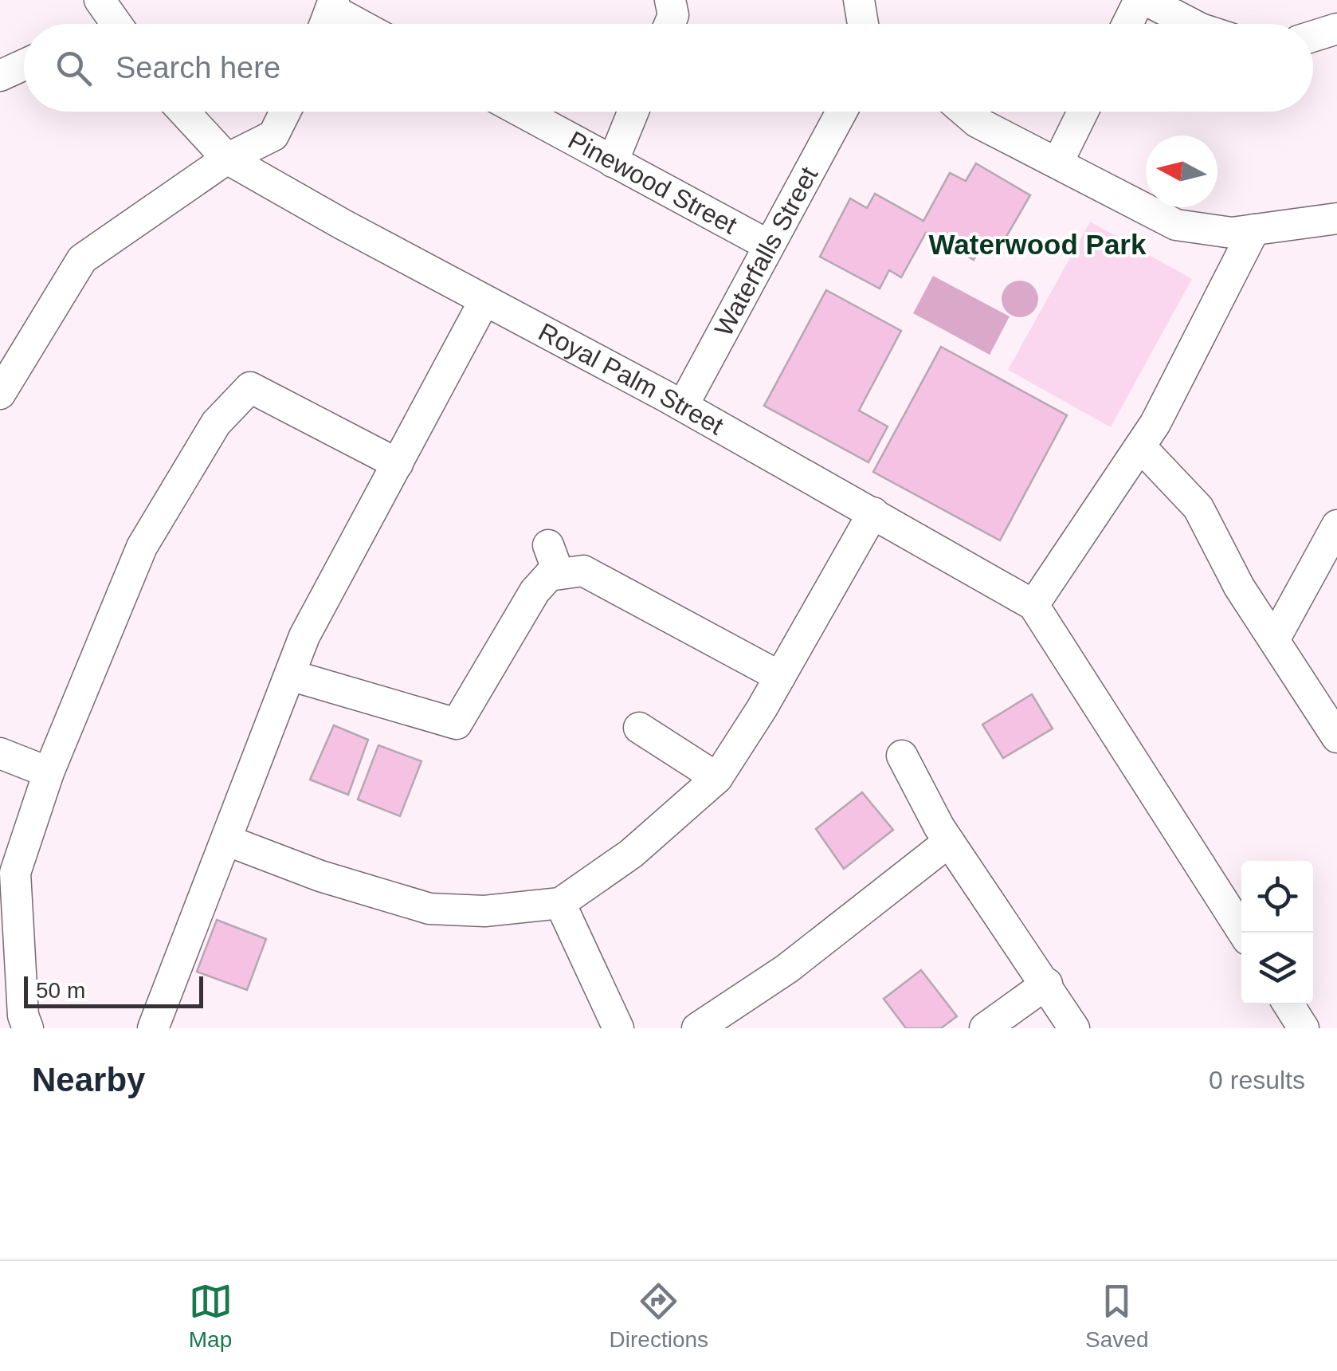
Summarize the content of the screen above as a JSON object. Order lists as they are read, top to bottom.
{
  "streets": {
    "street": ["Pinewood Street", "Waterfalls Street", "Royal Palm Street"]
  },
  "crossings": [
    ["Pinewood Street", "Waterfalls Street"],
    ["Waterfalls Street", "Royal Palm Street"]
  ],
  "districts": ["Waterwood Park"],
  "scale_bar": "50 m",
  "north": "left",
  "page": {
    "search": "Search here",
    "scale": "50 m",
    "heading": ["Nearby", "0 results"],
    "nav": ["Map", "Directions", "Saved"]
  }
}
